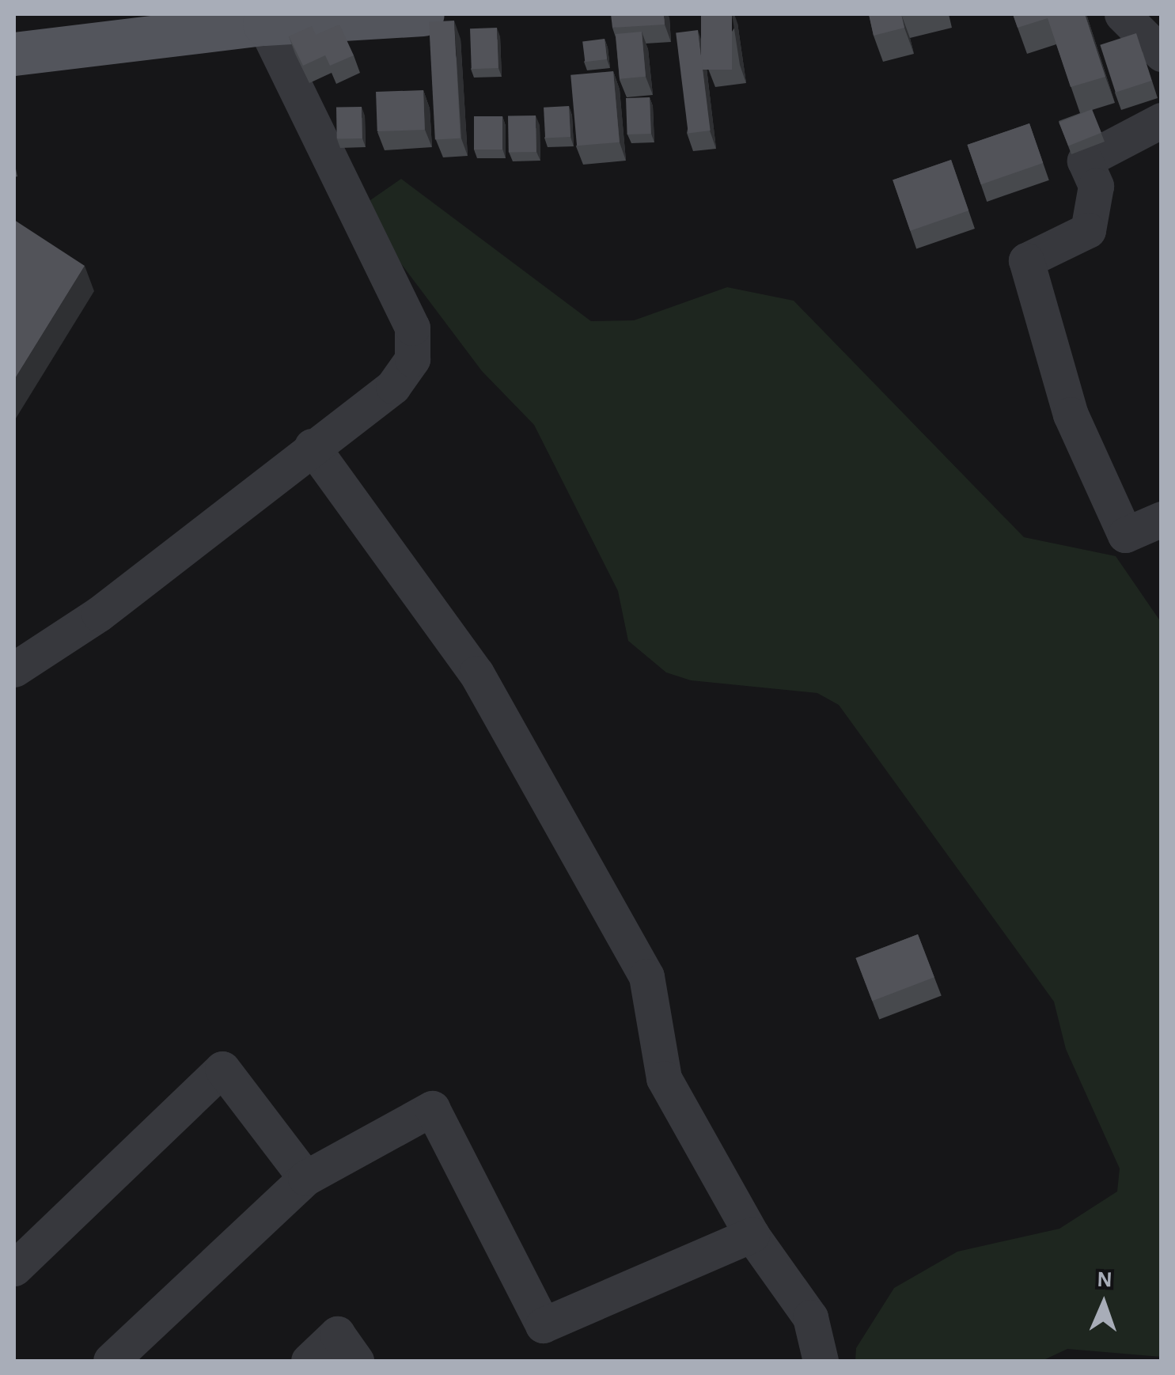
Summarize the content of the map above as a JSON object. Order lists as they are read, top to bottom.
{
  "north": "top"
}
